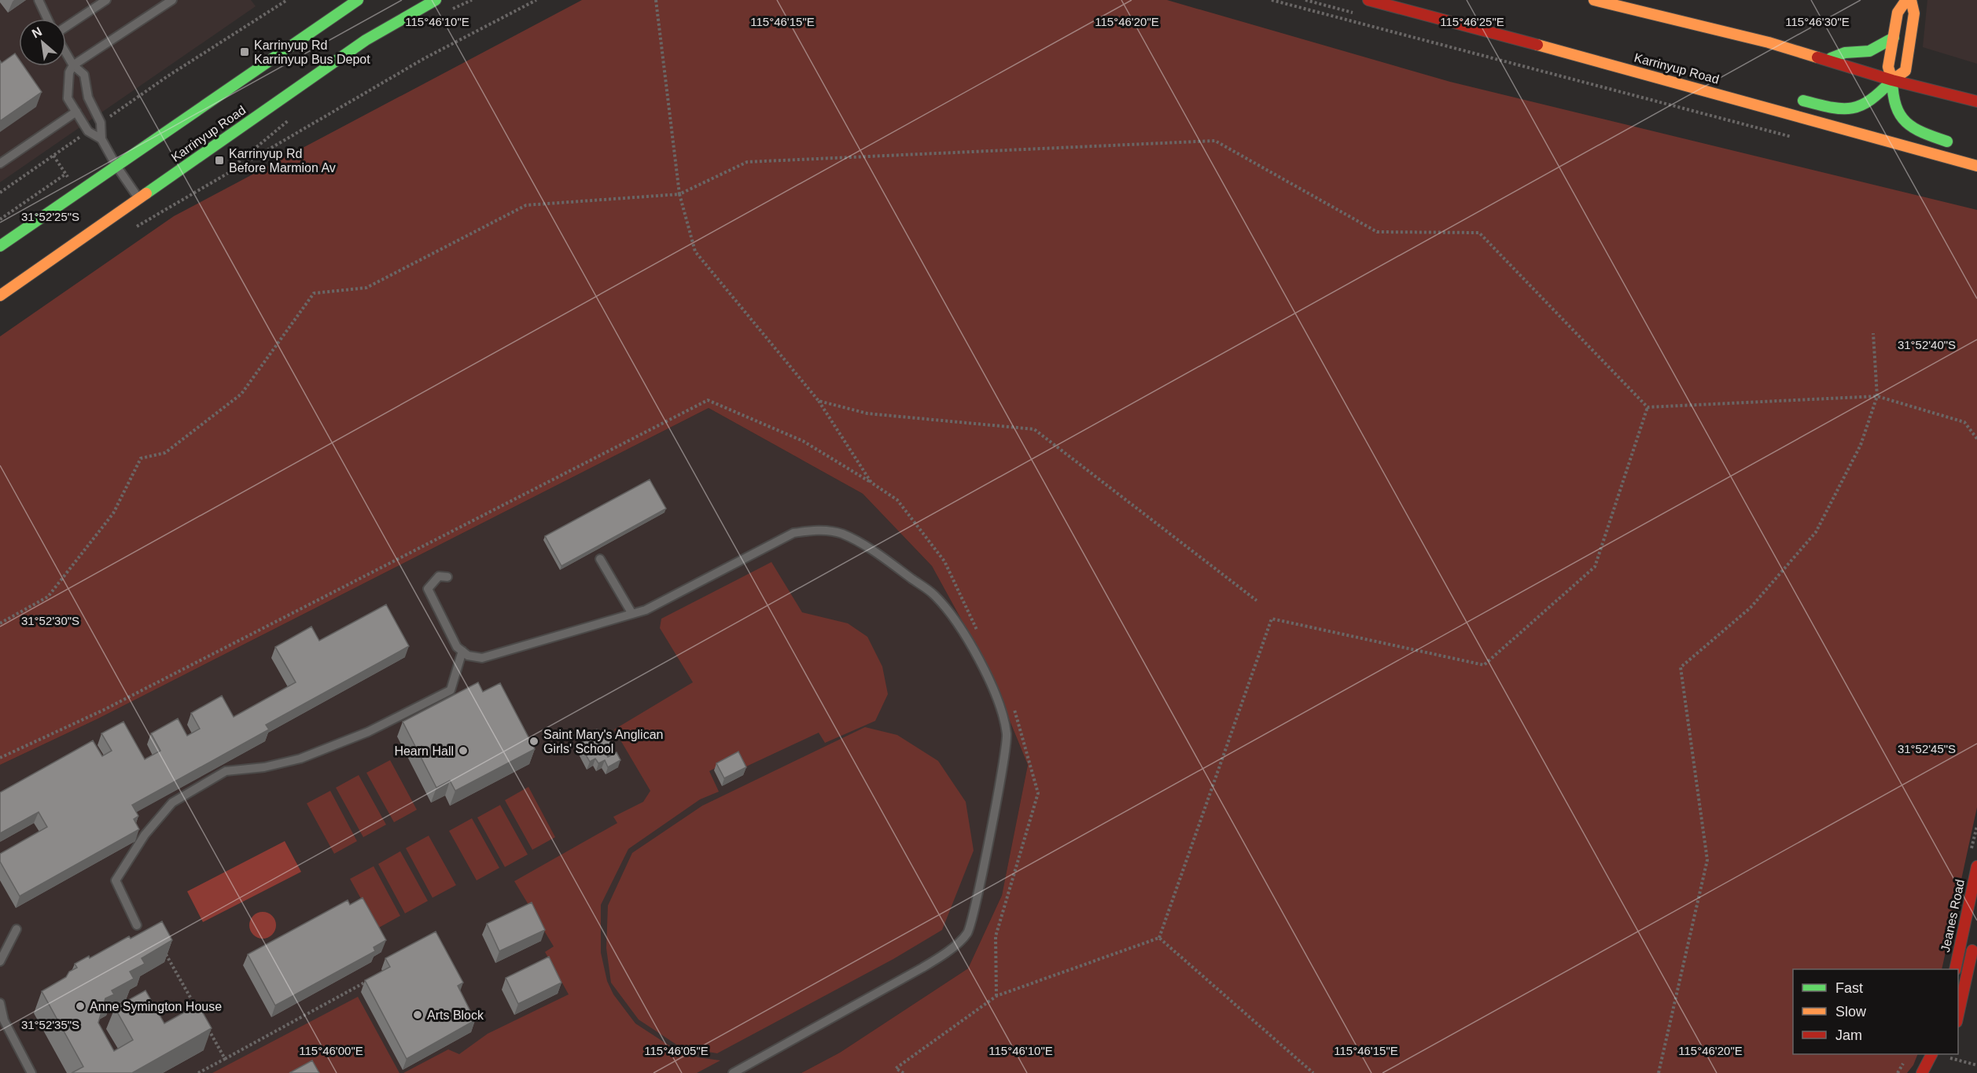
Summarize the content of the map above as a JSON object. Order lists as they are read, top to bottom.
{
  "streets": {
    "main road": ["Karrinyup Road", "Jeanes Road"]
  },
  "places": {
    "transit": ["Karrinyup Rd Karrinyup Bus Depot", "Karrinyup Rd Before Marmion Av"],
    "other": [
      "Saint Mary's Anglican Girls' School",
      "Hearn Hall",
      "Anne Symington House",
      "Arts Block"
    ]
  },
  "legend": ["Fast", "Slow", "Jam"],
  "north": "top left",
  "coordinates": [
    "115°46'10\"E",
    "115°46'15\"E",
    "115°46'20\"E",
    "115°46'25\"E",
    "115°46'30\"E",
    "31°52'25\"S",
    "31°52'40\"S",
    "31°52'30\"S",
    "31°52'45\"S",
    "31°52'35\"S",
    "115°46'00\"E",
    "115°46'05\"E"
  ]
}
